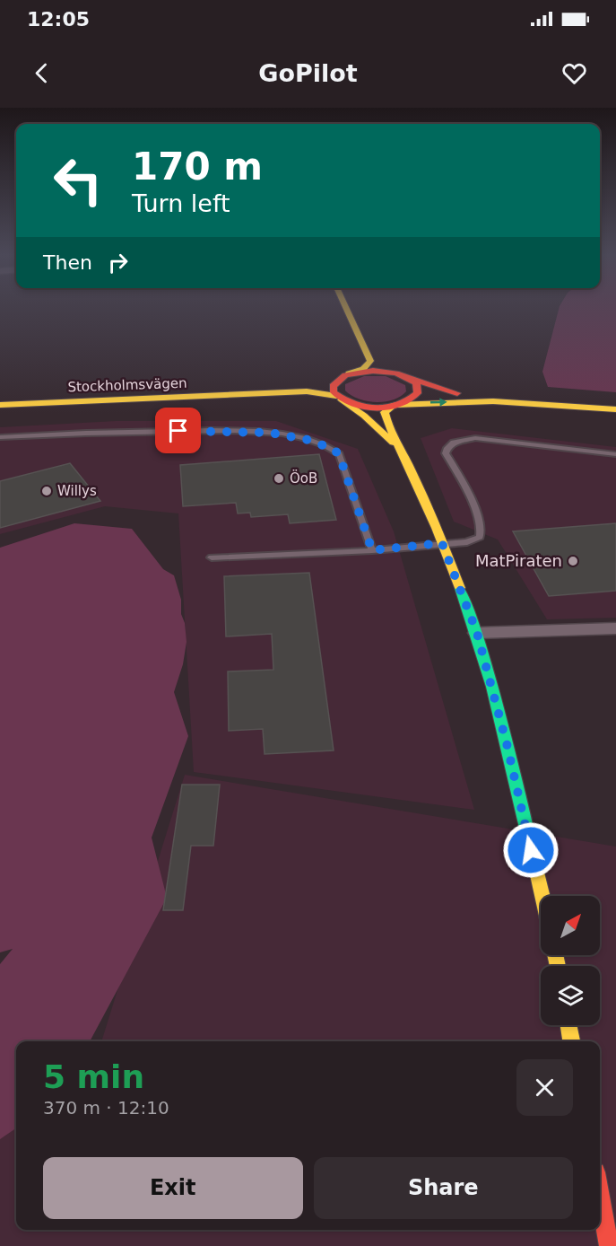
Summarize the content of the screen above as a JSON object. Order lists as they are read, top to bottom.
{
  "streets": {
    "main road": ["Stockholmsvägen"]
  },
  "places": ["ÖoB", "Willys", "MatPiraten"],
  "north": "top right",
  "page": {
    "status": "12:05",
    "header": "GoPilot",
    "turn": ["170 m", "Turn left"],
    "then": "Then",
    "heading": ["5 min", "370 m · 12:10"],
    "buttons": ["Exit", "Share"]
  }
}
